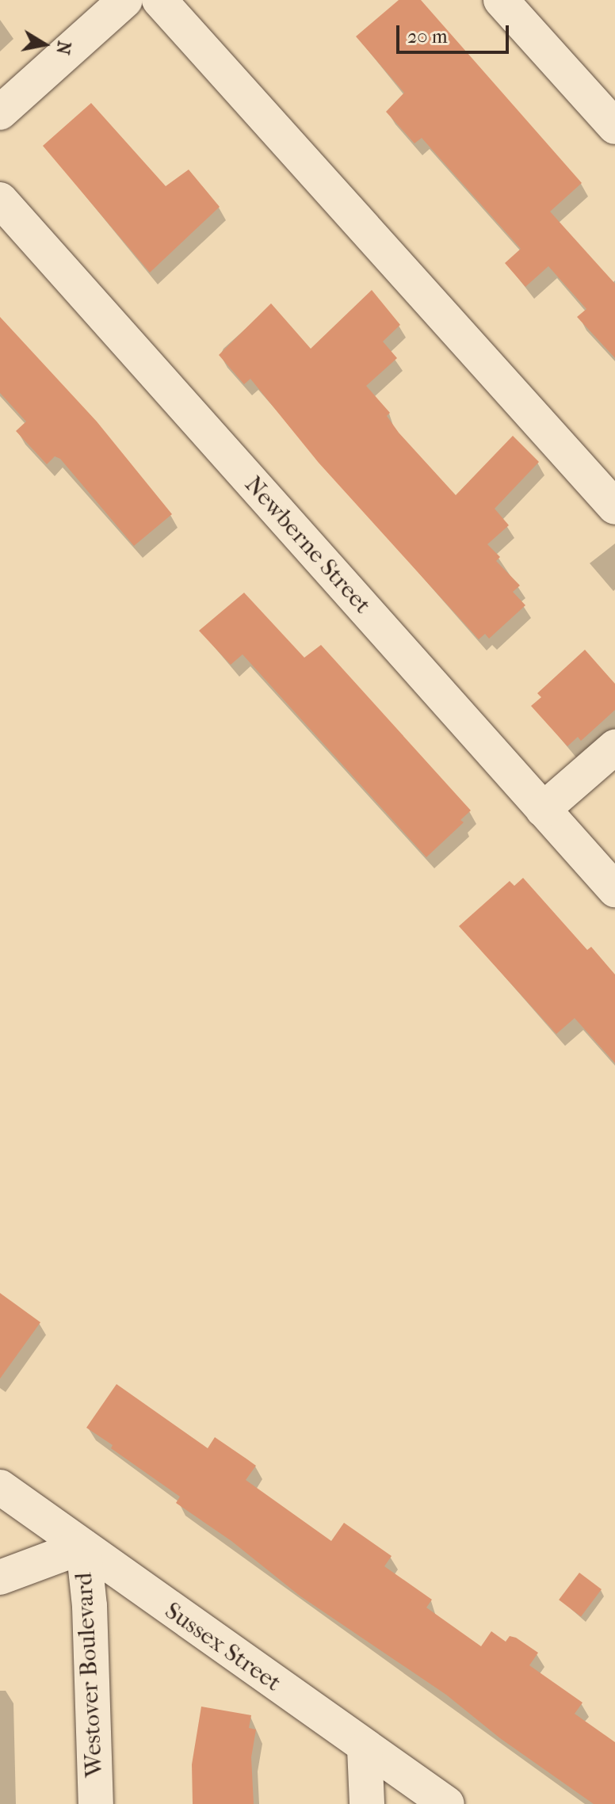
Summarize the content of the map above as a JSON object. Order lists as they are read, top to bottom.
{
  "streets": {
    "street": ["Newberne Street", "Sussex Street", "Westover Boulevard"]
  },
  "crossings": [
    ["Sussex Street", "Westover Boulevard"]
  ],
  "scale_bar": "20 m",
  "north": "right"
}
